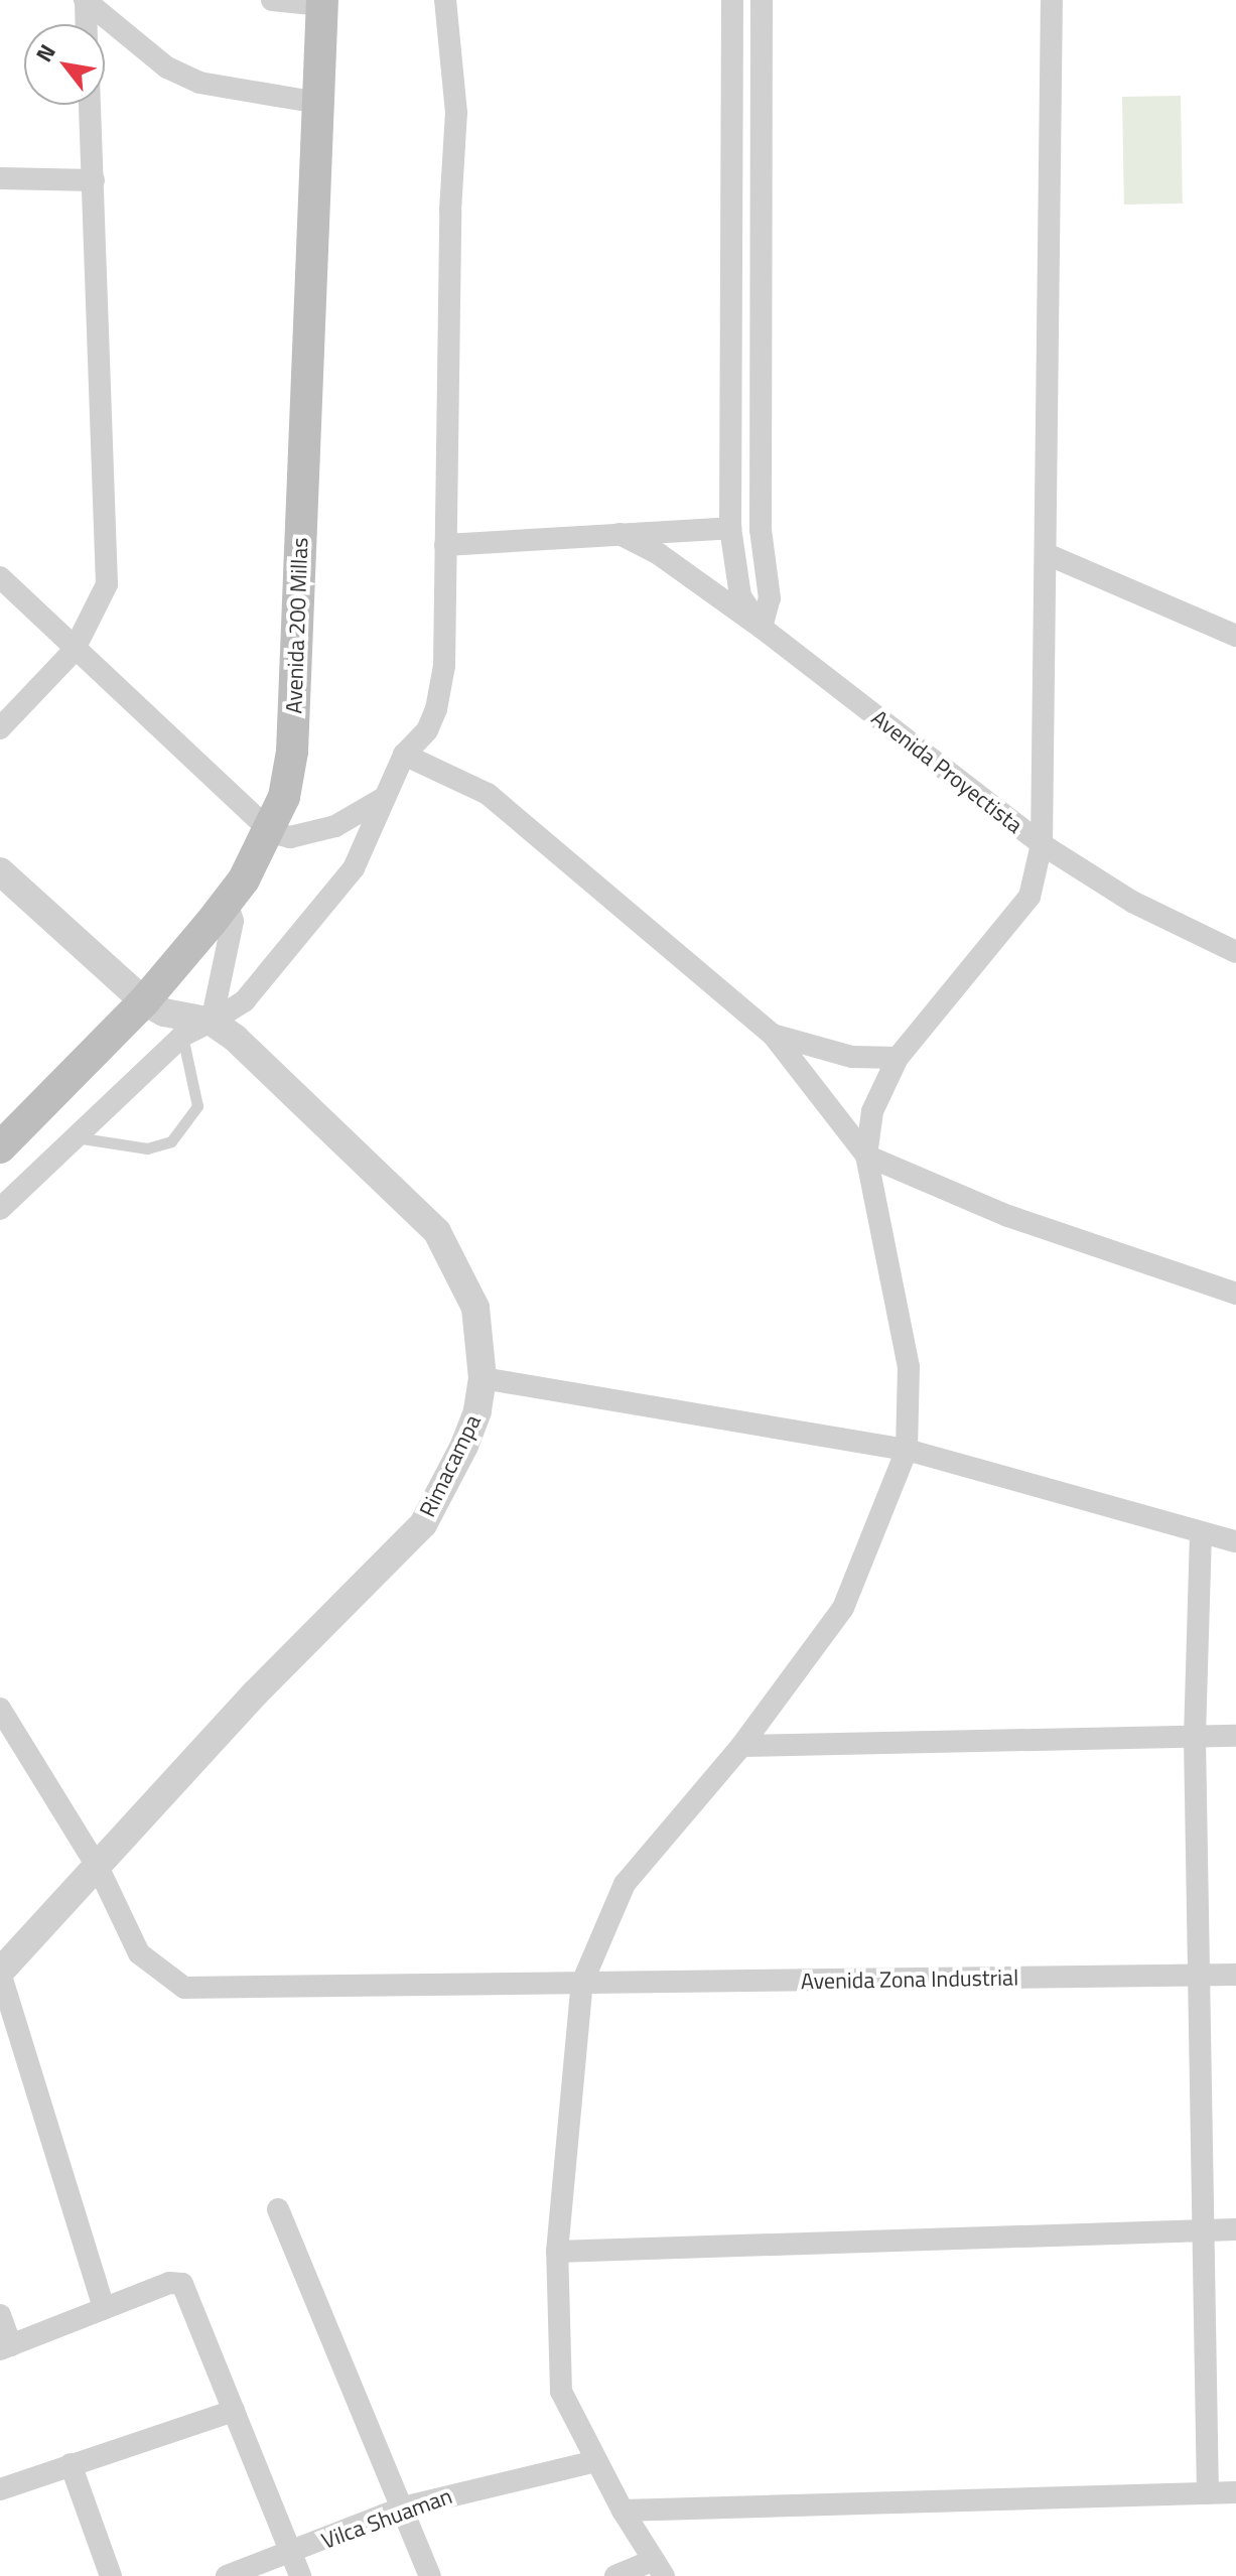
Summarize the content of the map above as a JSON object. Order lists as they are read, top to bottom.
{
  "streets": {
    "main road": ["Avenida 200 Millas"],
    "street": [
      "Avenida Proyectista",
      "Rimacampa",
      "Avenida Zona Industrial",
      "Vilca Shuaman"
    ]
  },
  "crossings": [
    ["Avenida 200 Millas", "Rimacampa"],
    ["Rimacampa", "Avenida Zona Industrial"]
  ],
  "north": "top left"
}
